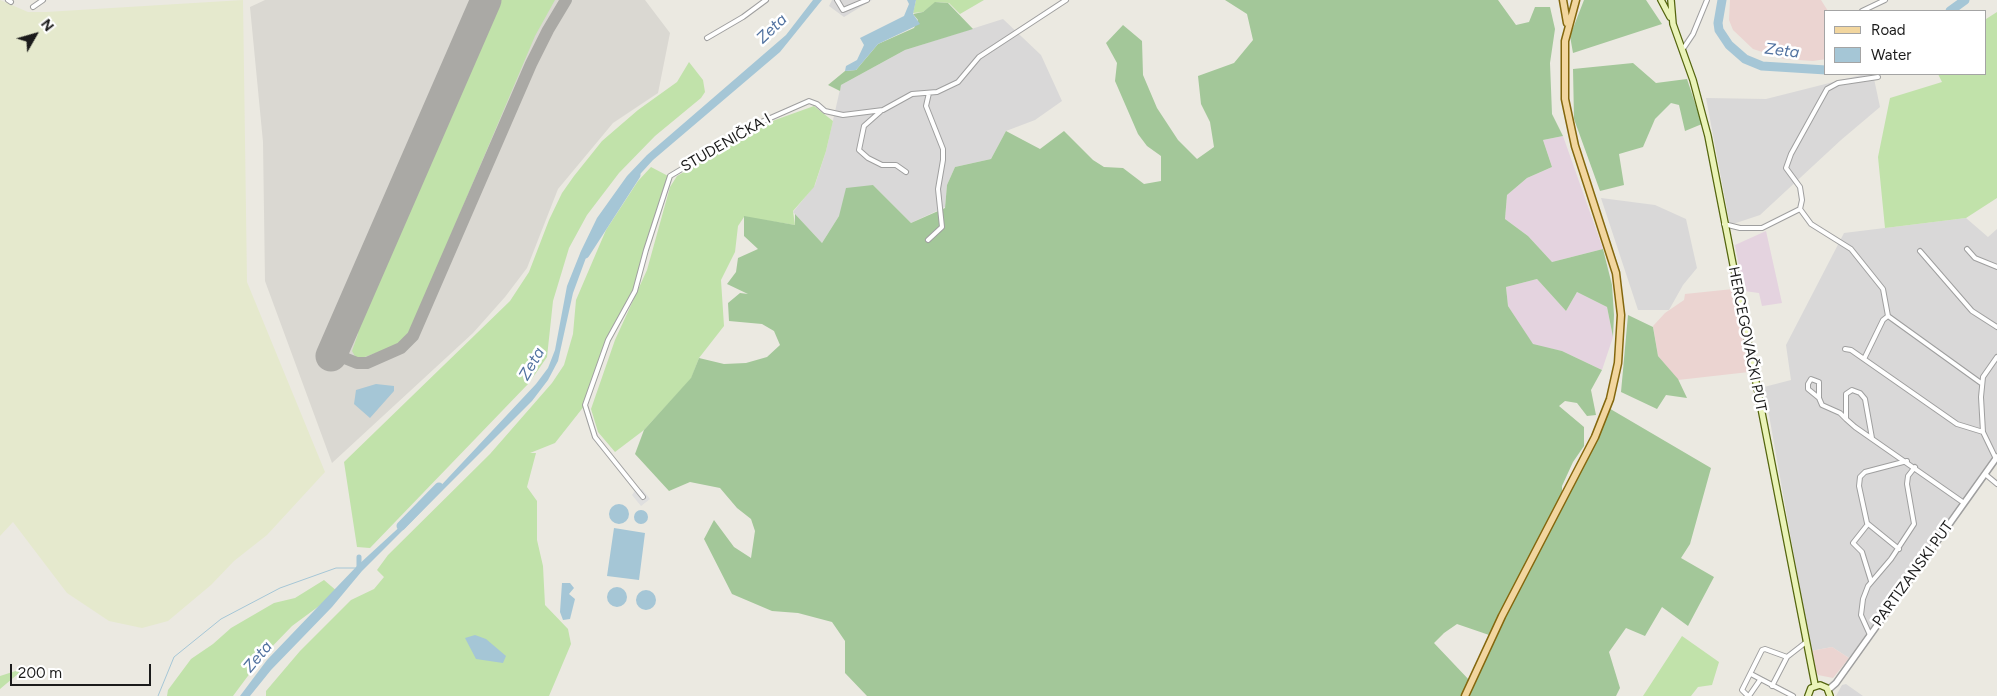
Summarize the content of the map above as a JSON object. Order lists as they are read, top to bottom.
{
  "streets": {
    "main road": ["HERCEGOVAČKI PUT"],
    "street": ["STUDENIČKA I", "PARTIZANSKI PUT"]
  },
  "water": ["Zeta"],
  "legend": ["Road", "Water"],
  "scale_bar": "200 m",
  "north": "top right"
}
